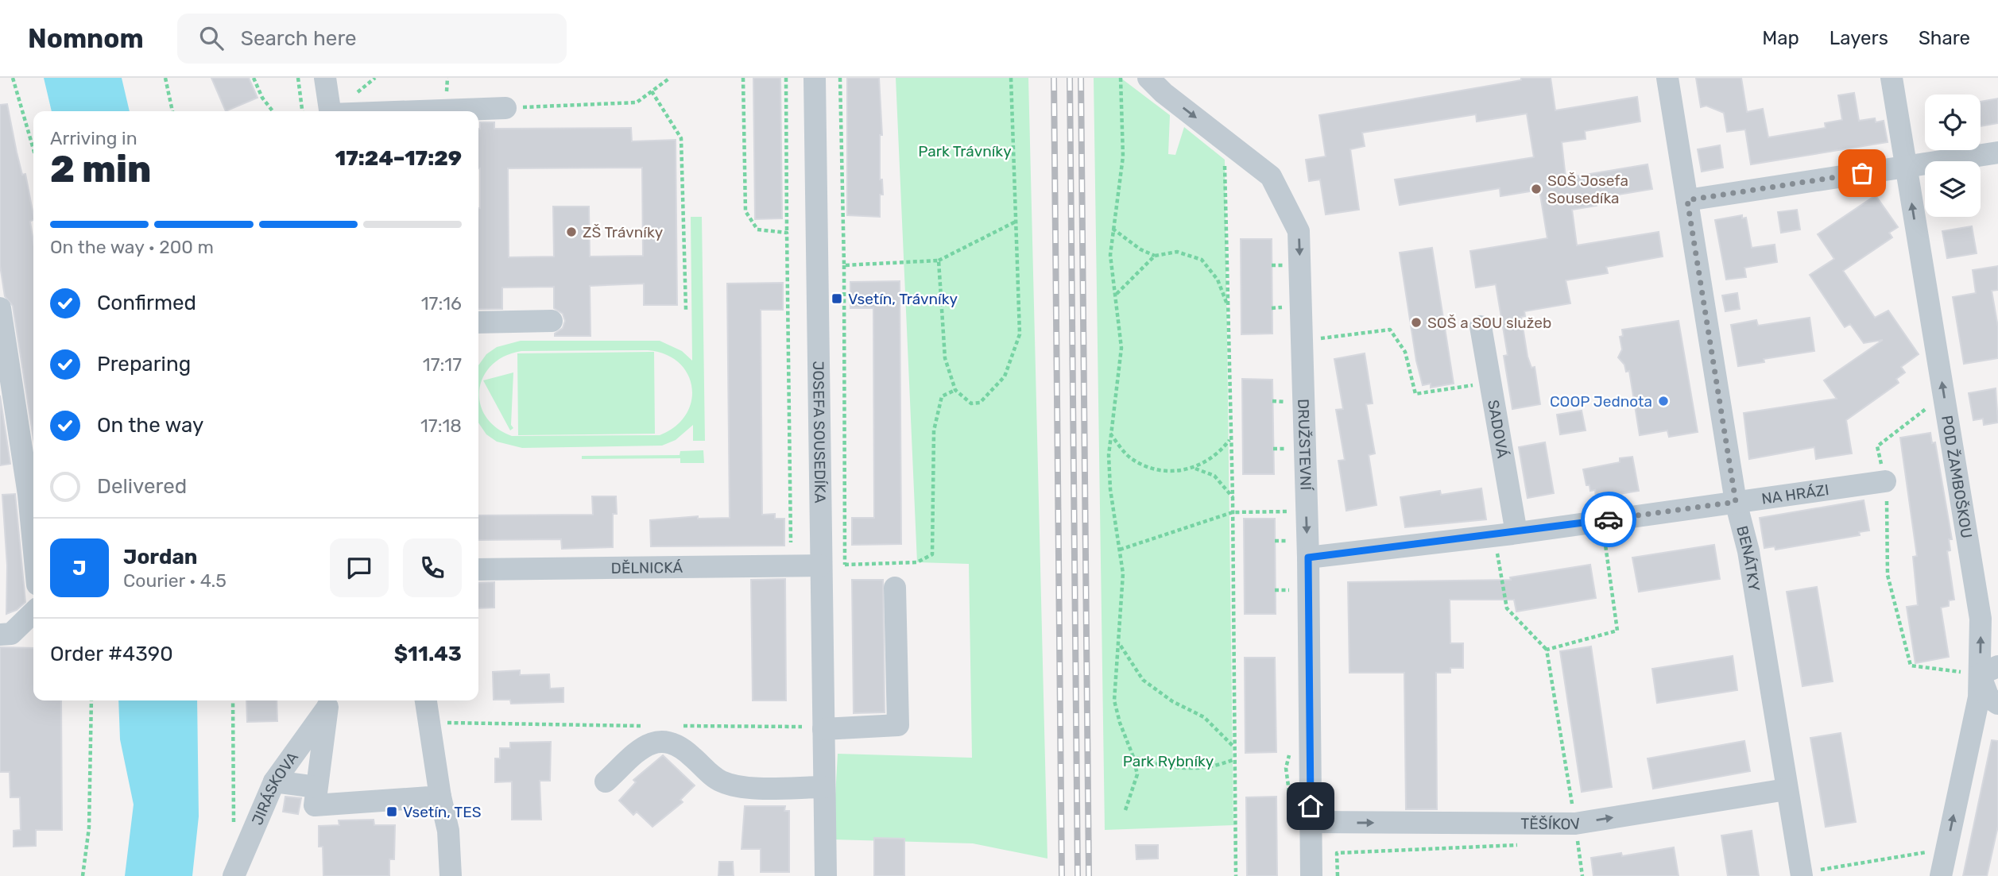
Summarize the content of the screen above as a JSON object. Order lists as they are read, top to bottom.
{
  "streets": {
    "street": [
      "SADOVÁ",
      "JOSEFA SOUSEDÍKA",
      "DRUŽSTEVNÍ",
      "POD ŽAMBOŠKOU",
      "NA HRÁZI",
      "BENÁTKY",
      "DĚLNICKÁ",
      "JIRÁSKOVA",
      "TĚŠÍKOV"
    ]
  },
  "crossings": [
    ["SADOVÁ", "NA HRÁZI"],
    ["JOSEFA SOUSEDÍKA", "DĚLNICKÁ"],
    ["DRUŽSTEVNÍ", "NA HRÁZI"],
    ["DRUŽSTEVNÍ", "TĚŠÍKOV"],
    ["NA HRÁZI", "BENÁTKY"],
    ["BENÁTKY", "TĚŠÍKOV"]
  ],
  "one_way": ["DRUŽSTEVNÍ", "POD ŽAMBOŠKOU", "TĚŠÍKOV"],
  "parks": ["Park Trávníky", "Park Rybníky"],
  "places": {
    "other": [
      "SOŠ Josefa Sousedíka",
      "ZŠ Trávníky",
      "SOŠ a SOU služeb",
      "COOP Jednota"
    ],
    "transit": ["Vsetín, Trávníky", "Vsetín, TES"]
  },
  "page": {
    "header": "Nomnom",
    "search": "Search here",
    "nav": ["Map", "Layers", "Share"],
    "heading": ["2 min", "Arriving in", "17:24–17:29"],
    "panel": [
      "Jordan",
      "Courier · 4.5",
      "Order #4390",
      "$11.43"
    ],
    "bar": "On the way · 200 m",
    "list": [
      ["Confirmed", "17:16"],
      ["Preparing", "17:17"],
      ["On the way", "17:18"],
      "Delivered"
    ],
    "round": "J"
  }
}
